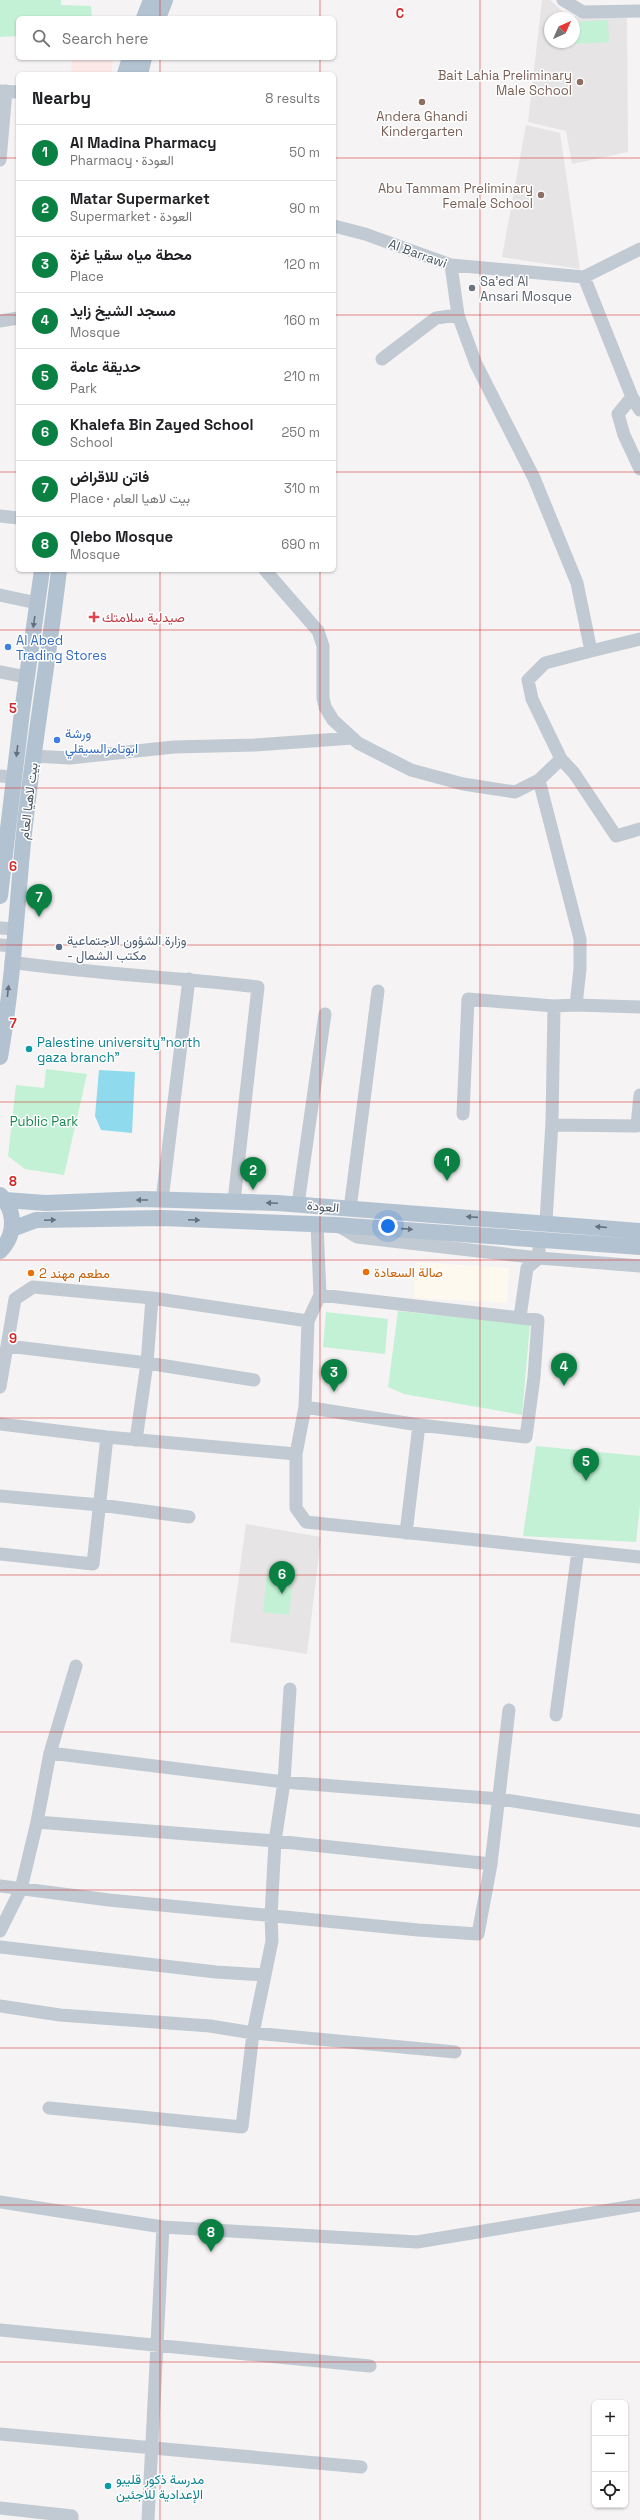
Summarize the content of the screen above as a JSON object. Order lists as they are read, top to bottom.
{
  "streets": {
    "main road": ["بيت لاهيا العام", "العودة"],
    "street": ["Al Barrawi"]
  },
  "parks": ["Public Park"],
  "places": {
    "other": [
      "Bait Lahia Preliminary Male School",
      "Andera Ghandi Kindergarten",
      "Abu Tammam Preliminary Female School",
      "Sa'ed Al Ansari Mosque",
      "Al Abed Trading Stores",
      "ورشة ابوتامرالسيقلي",
      "وزارة الشؤون الاجتماعية - مكتب الشمال",
      "Palestine university\"north gaza branch\"",
      "صالة السعادة",
      "مطعم مهند 2",
      "مدرسة ذكور قليبو الإعدادية للاجئين"
    ],
    "health": ["صيدلية سلامتك"]
  },
  "north": "top right",
  "page": {
    "search": "Search here",
    "heading": ["Nearby", "8 results"],
    "list": [
      {
        "mark": "1",
        "name": "Al Madina Pharmacy",
        "note": "Pharmacy · العودة",
        "value": "50 m"
      },
      {
        "mark": "2",
        "name": "Matar Supermarket",
        "note": "Supermarket · العودة",
        "value": "90 m"
      },
      {
        "mark": "3",
        "name": "محطة مياه سقيا غزة",
        "note": "Place",
        "value": "120 m"
      },
      {
        "mark": "4",
        "name": "مسجد الشيخ زايد",
        "note": "Mosque",
        "value": "160 m"
      },
      {
        "mark": "5",
        "name": "حديقة عامة",
        "note": "Park",
        "value": "210 m"
      },
      {
        "mark": "6",
        "name": "Khalefa Bin Zayed School",
        "note": "School",
        "value": "250 m"
      },
      {
        "mark": "7",
        "name": "فاتن للاقراض",
        "note": "Place · بيت لاهيا العام",
        "value": "310 m"
      },
      {
        "mark": "8",
        "name": "Qlebo Mosque",
        "note": "Mosque",
        "value": "690 m"
      }
    ],
    "pins": [
      "7",
      "1",
      "2",
      "4",
      "3",
      "5",
      "6",
      "8"
    ],
    "map_buttons": ["+", "−"]
  },
  "grid": {
    "columns": ["C"],
    "rows": [
      "5",
      "6",
      "7",
      "8",
      "9"
    ]
  }
}
